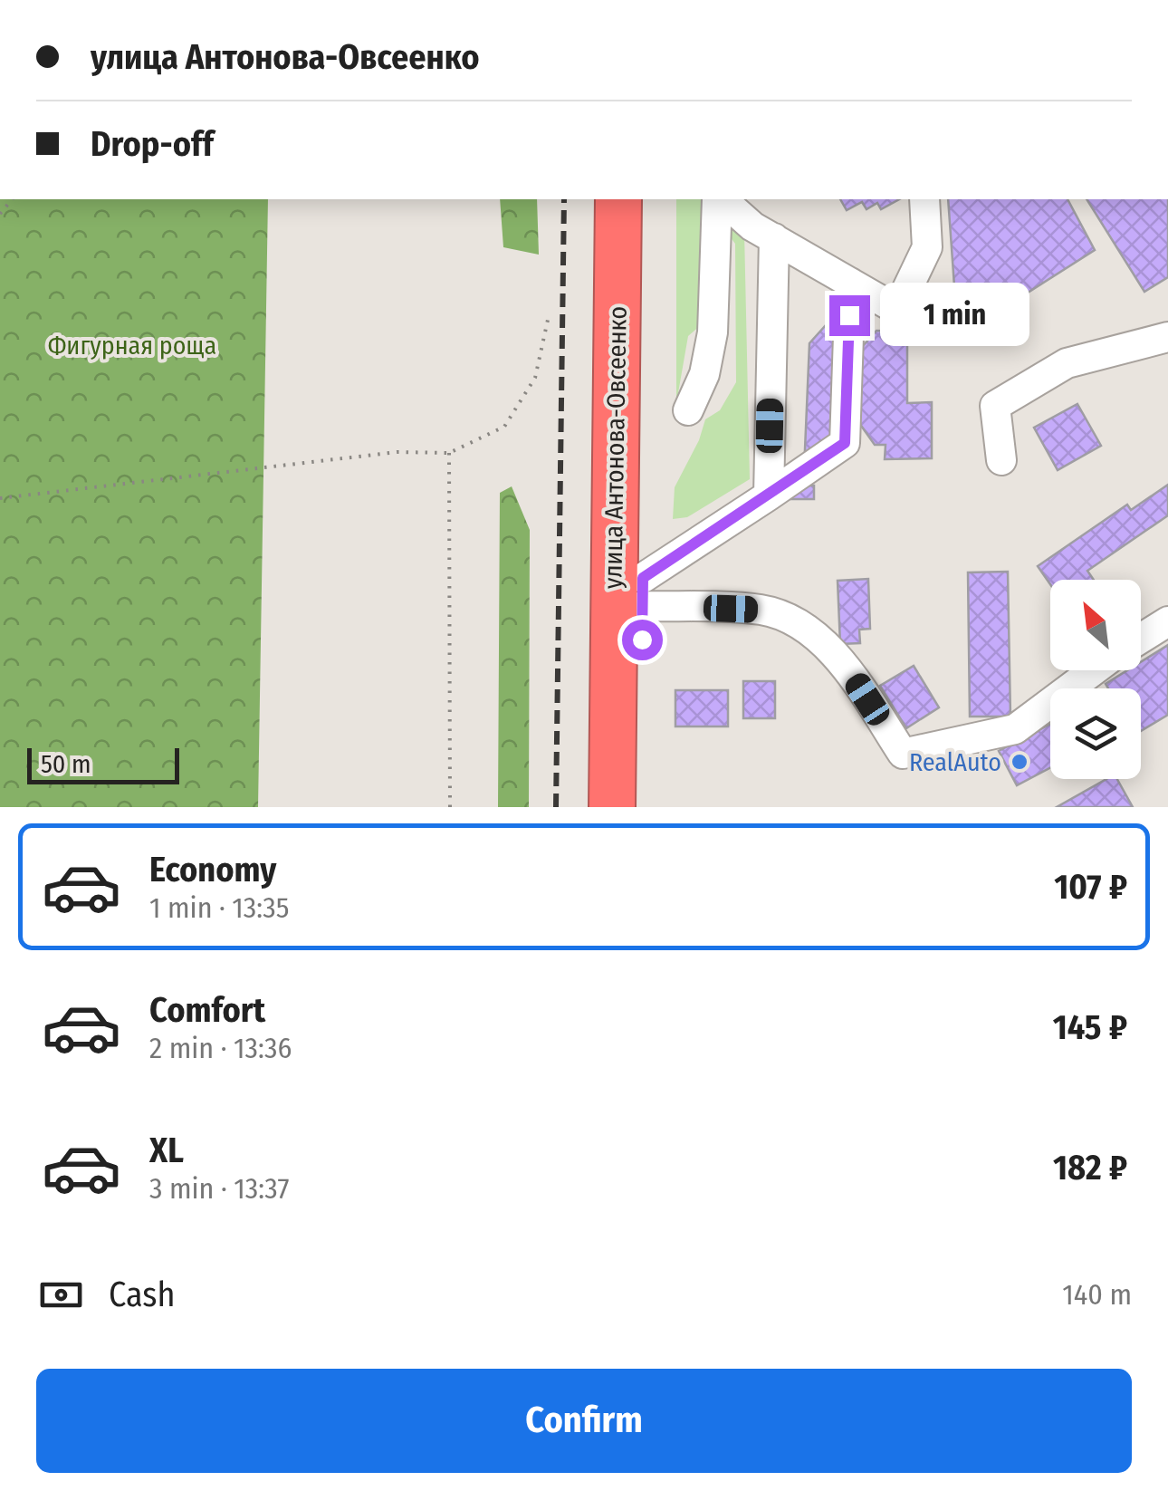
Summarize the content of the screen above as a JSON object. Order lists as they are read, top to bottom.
{
  "streets": {
    "highway": ["улица Антонова-Овсеенко"]
  },
  "parks": ["Фигурная роща"],
  "places": ["RealAuto"],
  "scale_bar": "50 m",
  "north": "top left",
  "page": {
    "banner": ["улица Антонова-Овсеенко", "Drop-off"],
    "bubble": "1 min",
    "scale": "50 m",
    "list": [
      {
        "name": "Economy",
        "note": "1 min · 13:35",
        "value": "107 ₽"
      },
      {
        "name": "Comfort",
        "note": "2 min · 13:36",
        "value": "145 ₽"
      },
      {
        "name": "XL",
        "note": "3 min · 13:37",
        "value": "182 ₽"
      }
    ],
    "pay": ["Cash", "140 m"],
    "buttons": "Confirm"
  }
}
